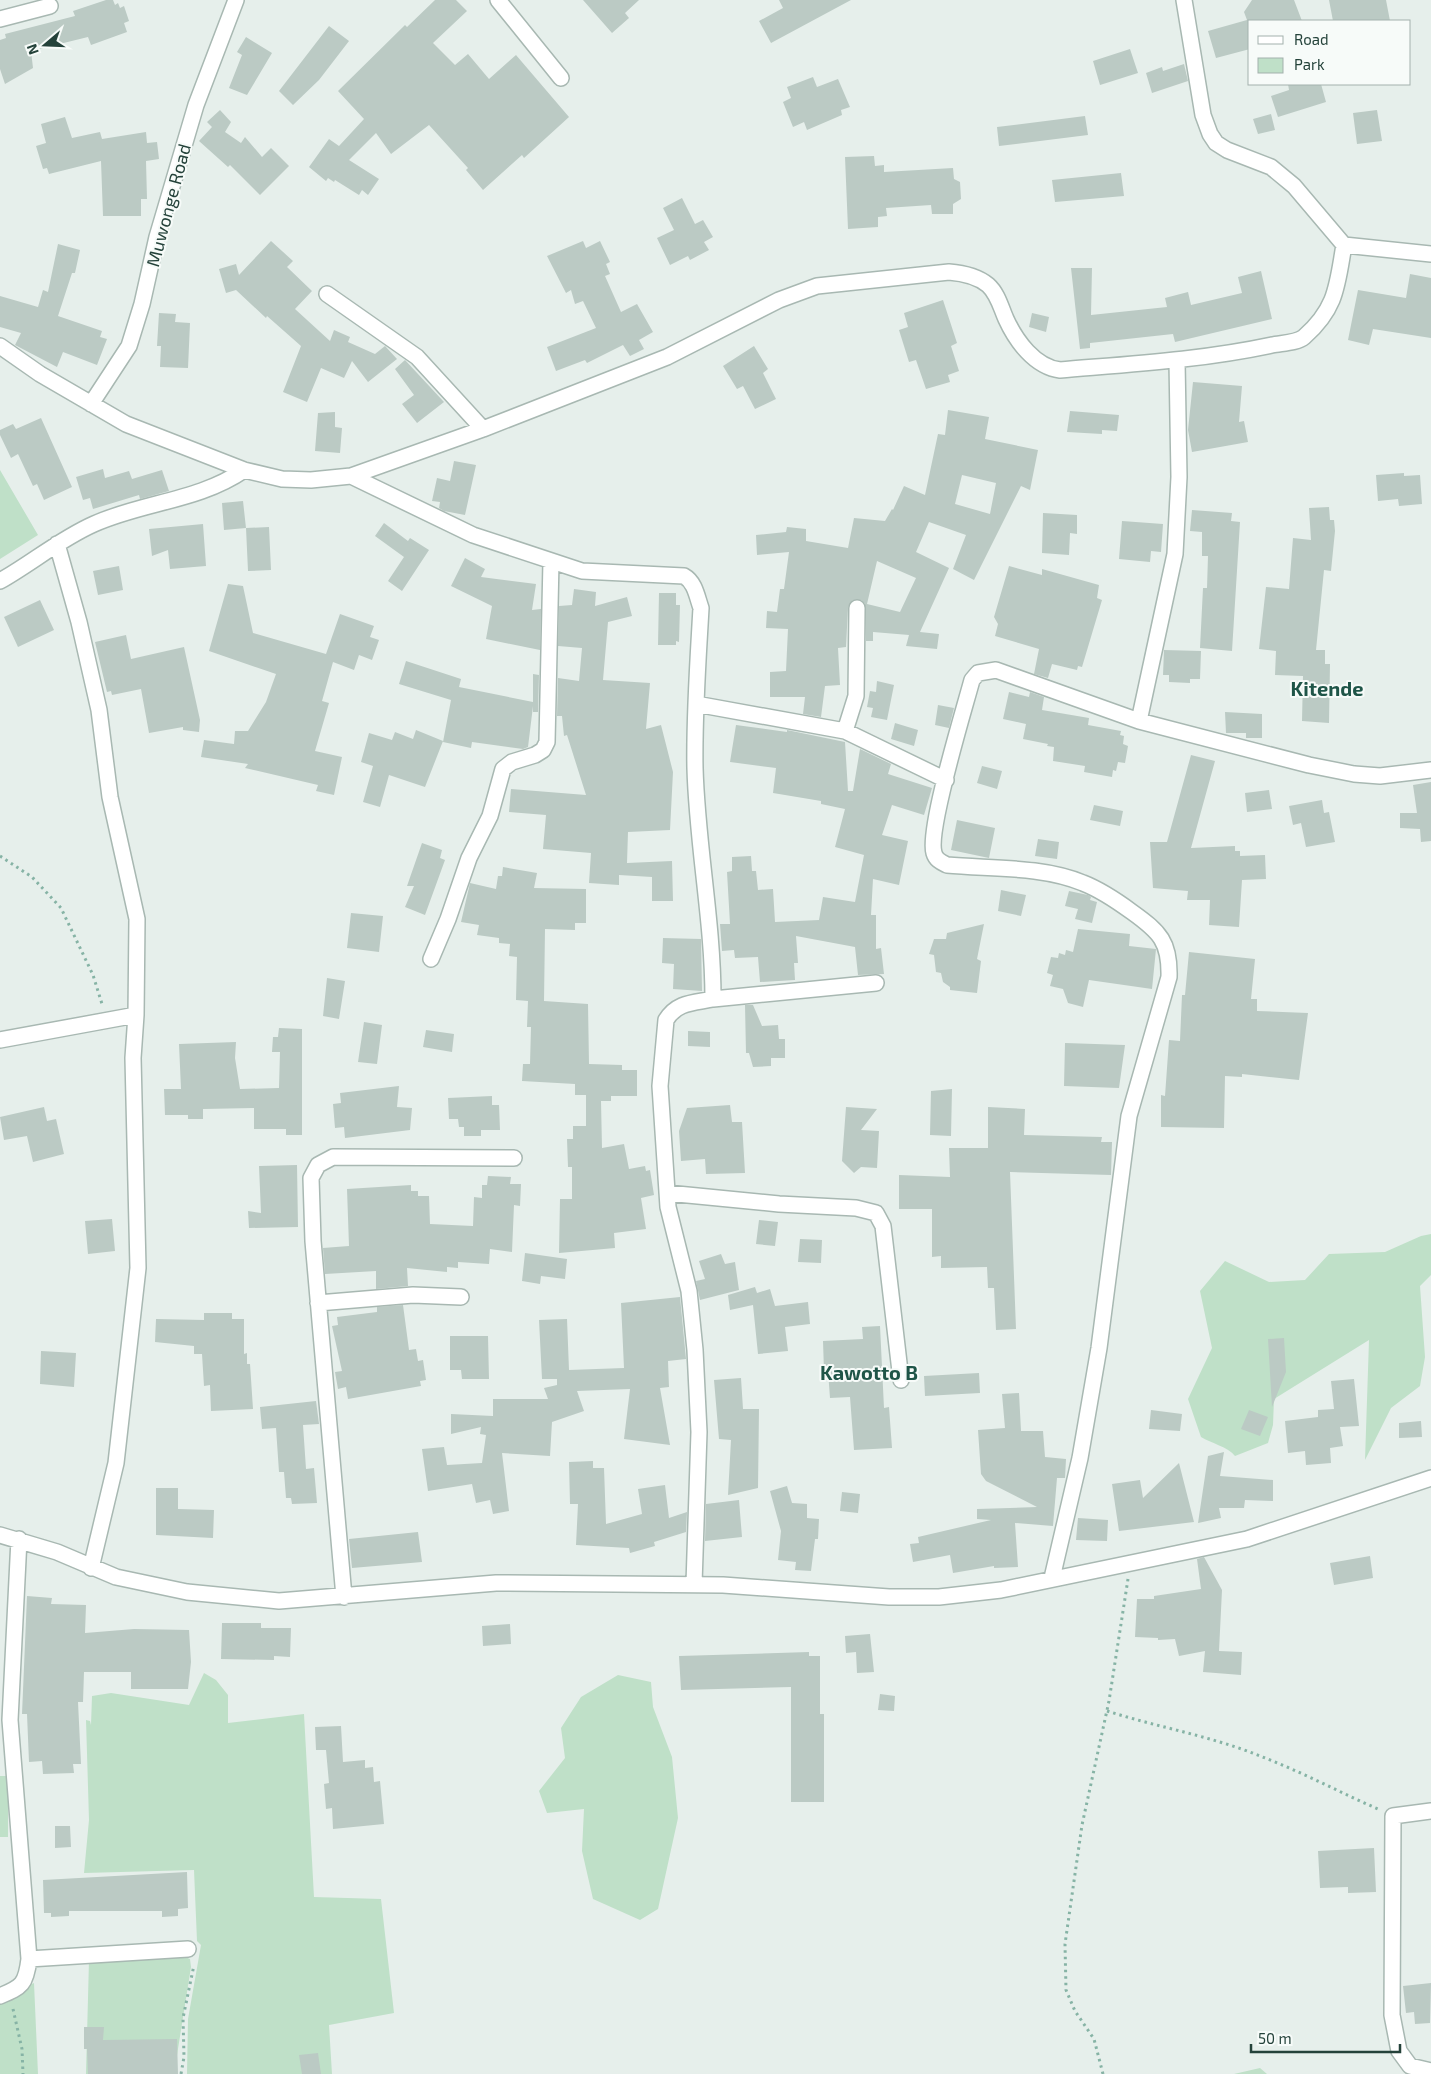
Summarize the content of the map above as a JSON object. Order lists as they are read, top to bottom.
{
  "streets": {
    "street": ["Muwonge Road"]
  },
  "districts": ["Kitende", "Kawotto B"],
  "legend": ["Road", "Park"],
  "scale_bar": "50 m",
  "north": "left"
}
